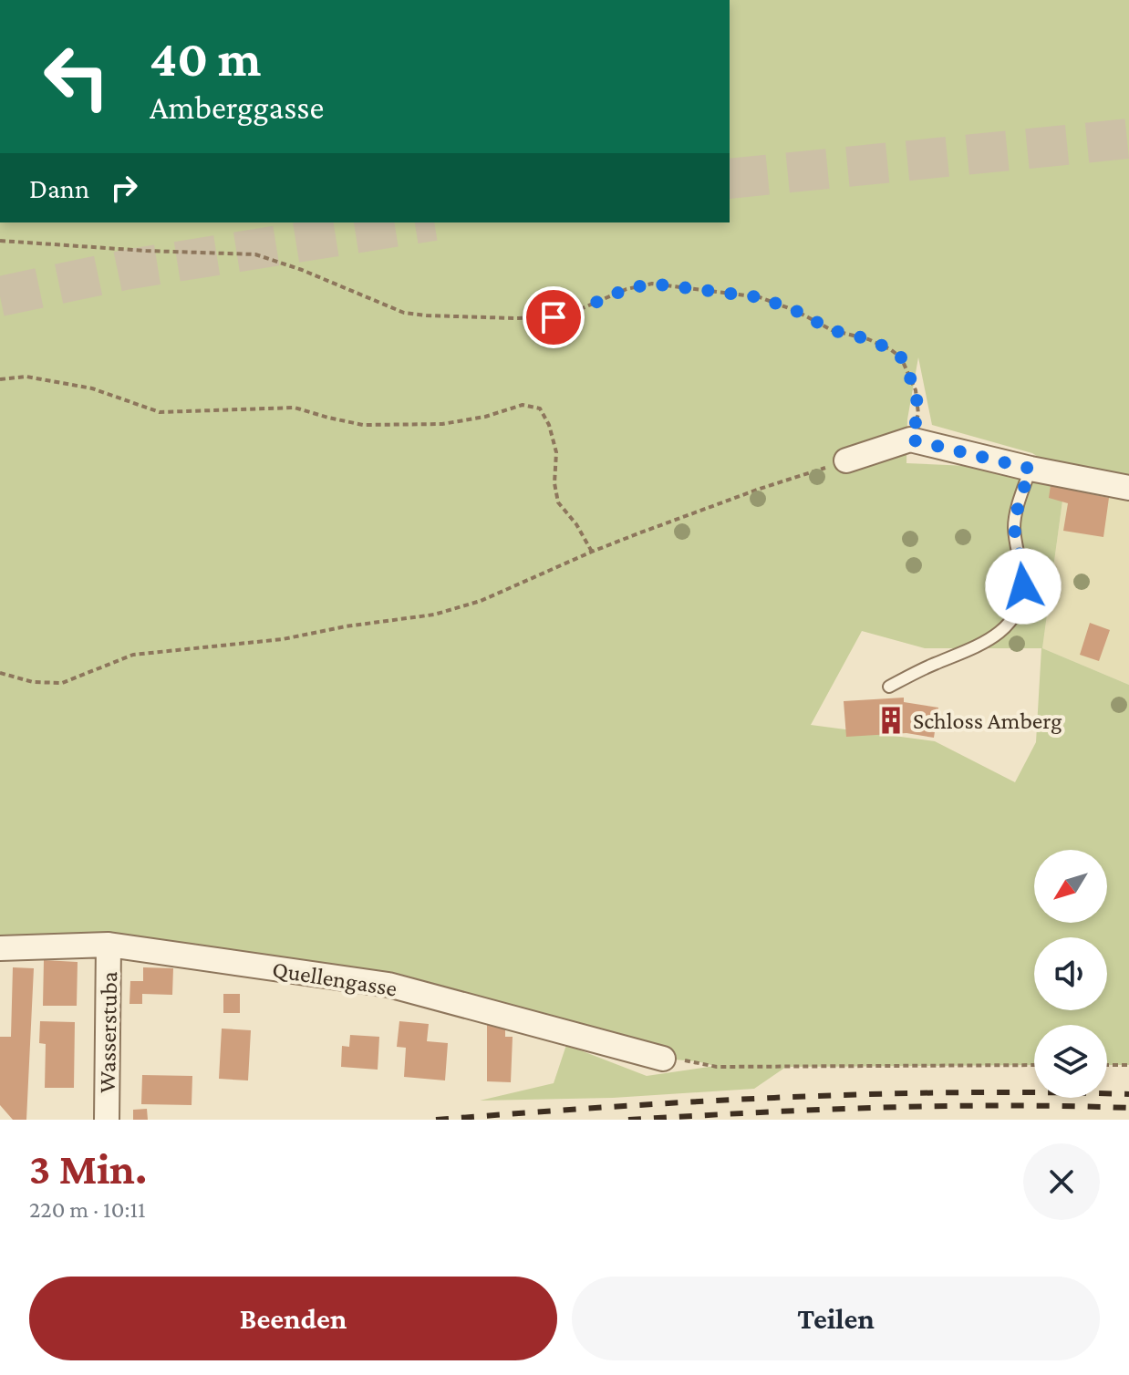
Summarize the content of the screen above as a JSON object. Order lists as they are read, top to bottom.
{
  "streets": {
    "street": ["Quellengasse", "Wasserstuba"]
  },
  "crossings": [
    ["Quellengasse", "Wasserstuba"]
  ],
  "places": {
    "building": ["Schloss Amberg"]
  },
  "north": "bottom left",
  "page": {
    "turn": ["40 m", "Amberggasse"],
    "then": "Dann",
    "heading": ["3 Min.", "220 m · 10:11"],
    "buttons": ["Beenden", "Teilen"]
  }
}
